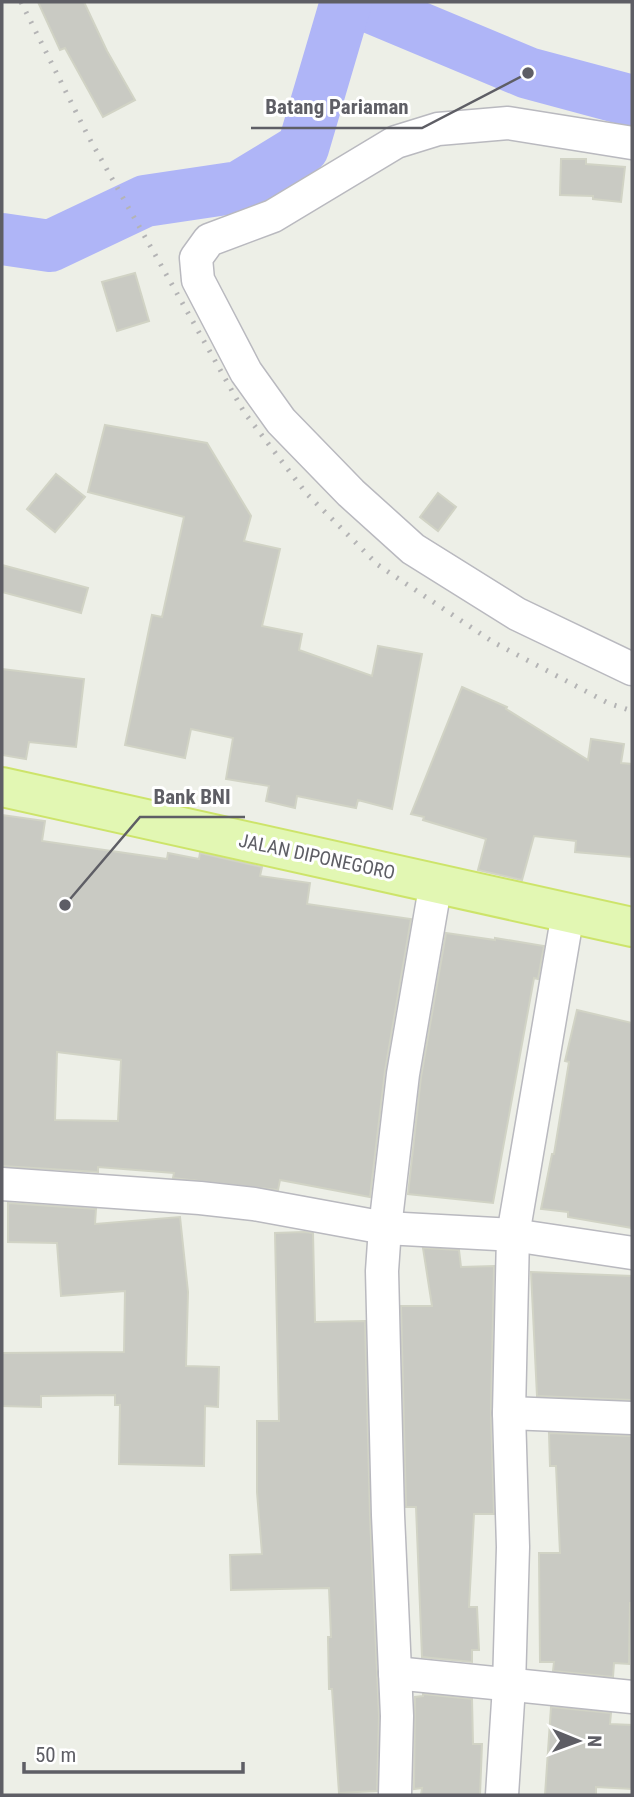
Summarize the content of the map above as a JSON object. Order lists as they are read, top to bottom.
{
  "streets": {
    "main road": ["JALAN DIPONEGORO"]
  },
  "places": ["Batang Pariaman", "Bank BNI"],
  "scale_bar": "50 m",
  "north": "right"
}
